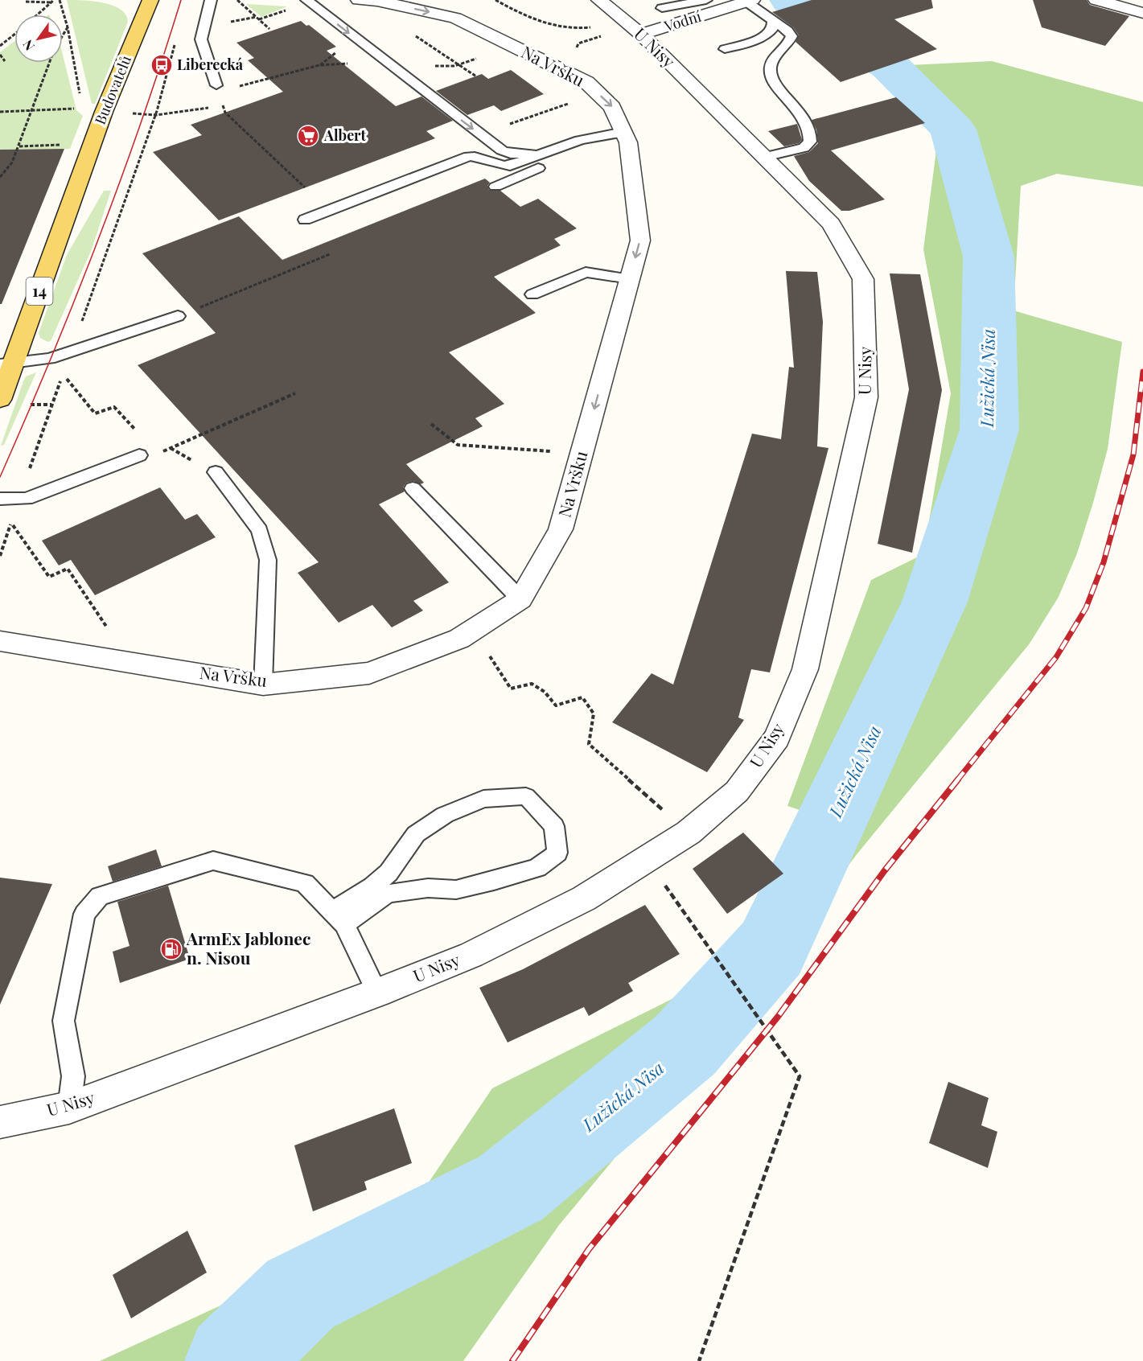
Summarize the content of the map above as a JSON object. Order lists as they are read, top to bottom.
{
  "streets": {
    "main road": ["Budovatelů", "14"],
    "street": ["Vodní", "U Nisy", "Na Vršku"]
  },
  "crossings": [
    ["Vodní", "U Nisy"],
    ["Budovatelů", "14"]
  ],
  "water": ["Lužická Nisa"],
  "places": {
    "bus stop": ["Liberecká"],
    "supermarket": ["Albert"],
    "fuel station": ["ArmEx Jablonec n. Nisou"]
  },
  "north": "bottom left"
}
